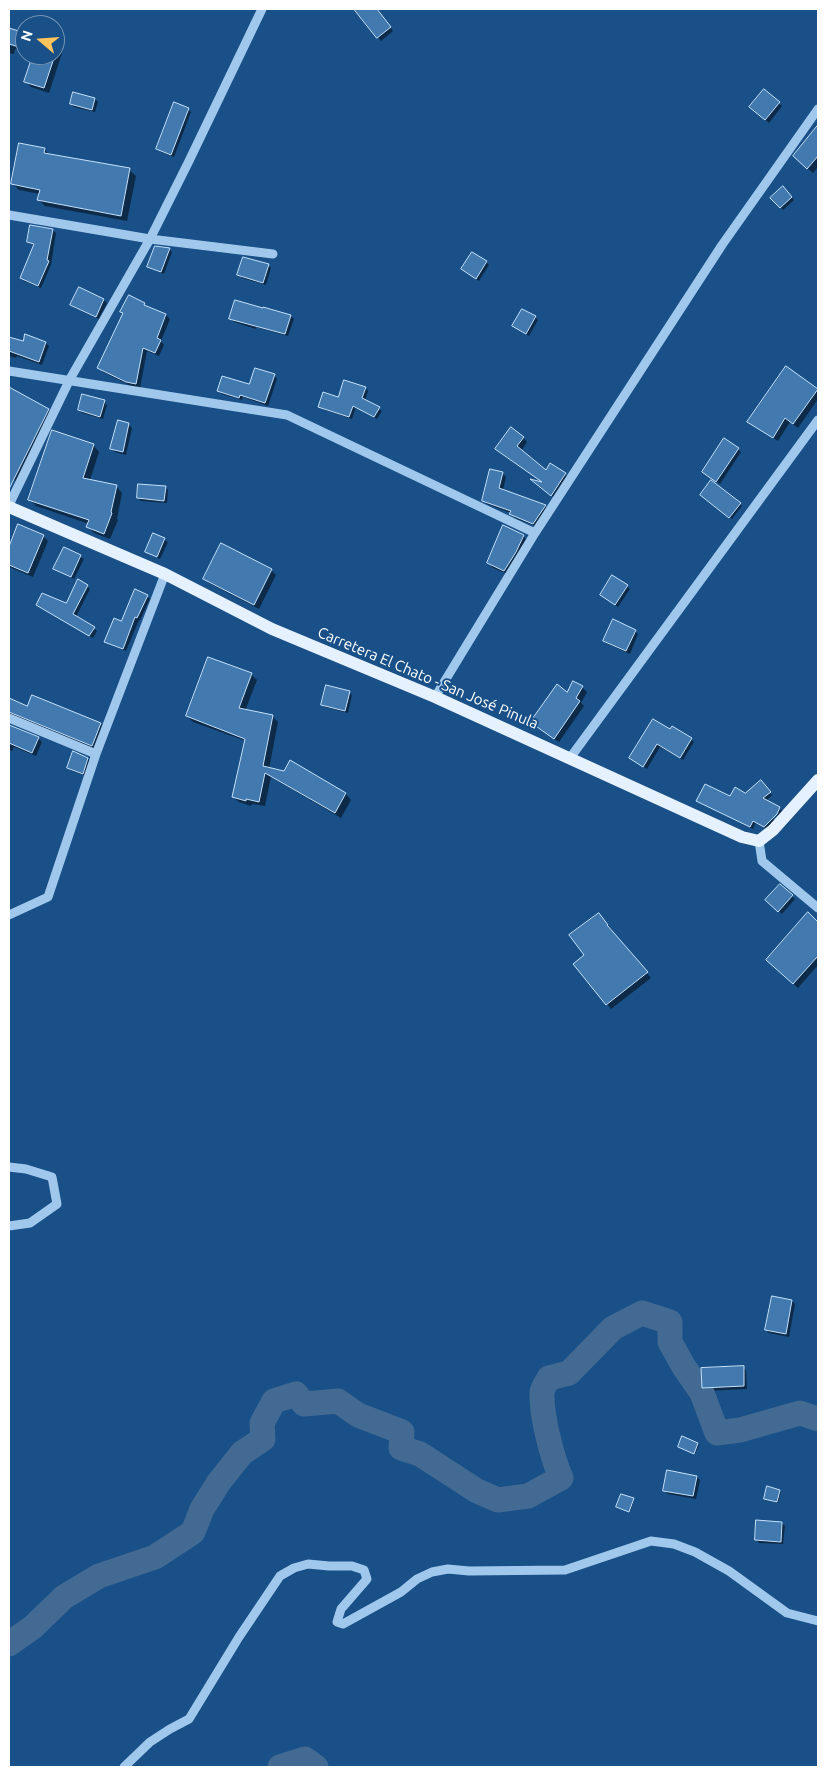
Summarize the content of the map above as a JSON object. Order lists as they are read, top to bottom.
{
  "streets": {
    "main road": ["Carretera El Chato - San José Pinula"]
  },
  "north": "left"
}
